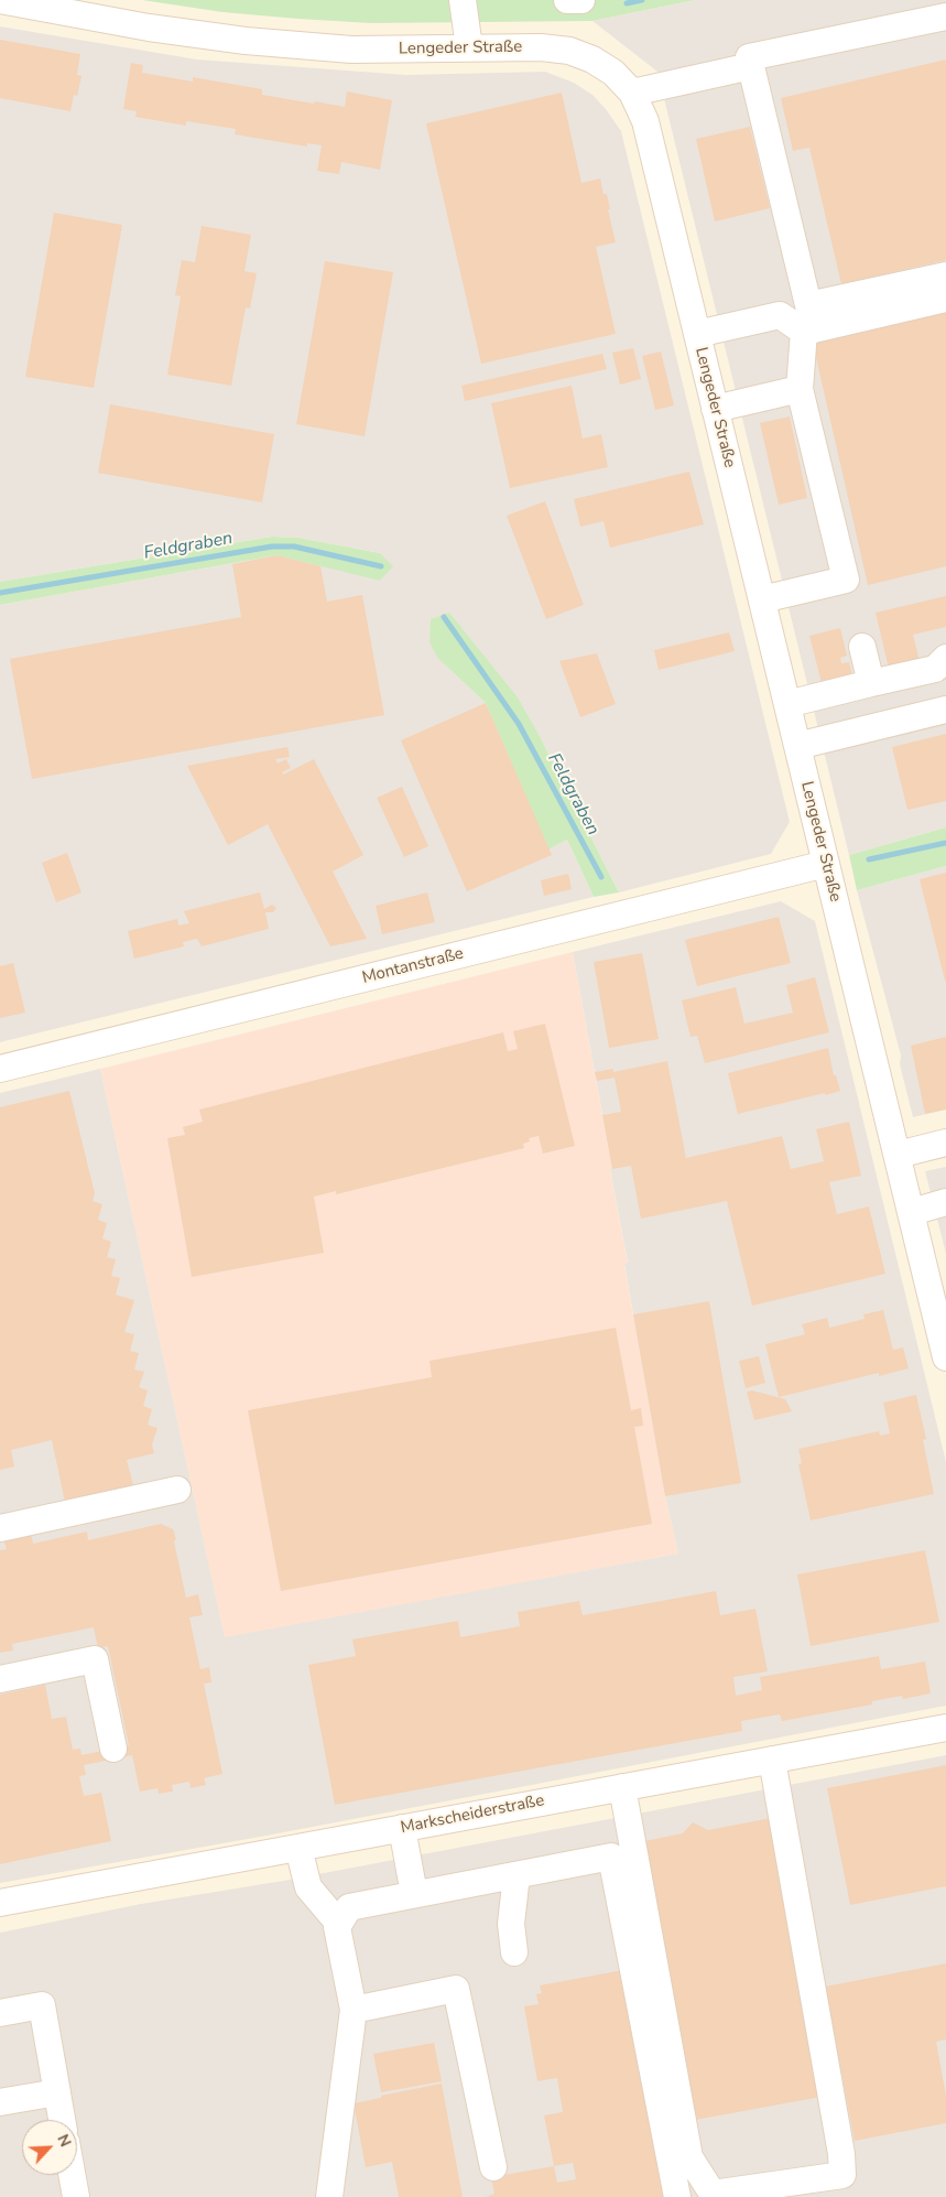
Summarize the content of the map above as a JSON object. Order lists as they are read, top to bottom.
{
  "streets": {
    "street": ["Lengeder Straße", "Montanstraße", "Markscheiderstraße"]
  },
  "crossings": [
    ["Lengeder Straße", "Montanstraße"]
  ],
  "water": ["Feldgraben"],
  "north": "top right"
}
